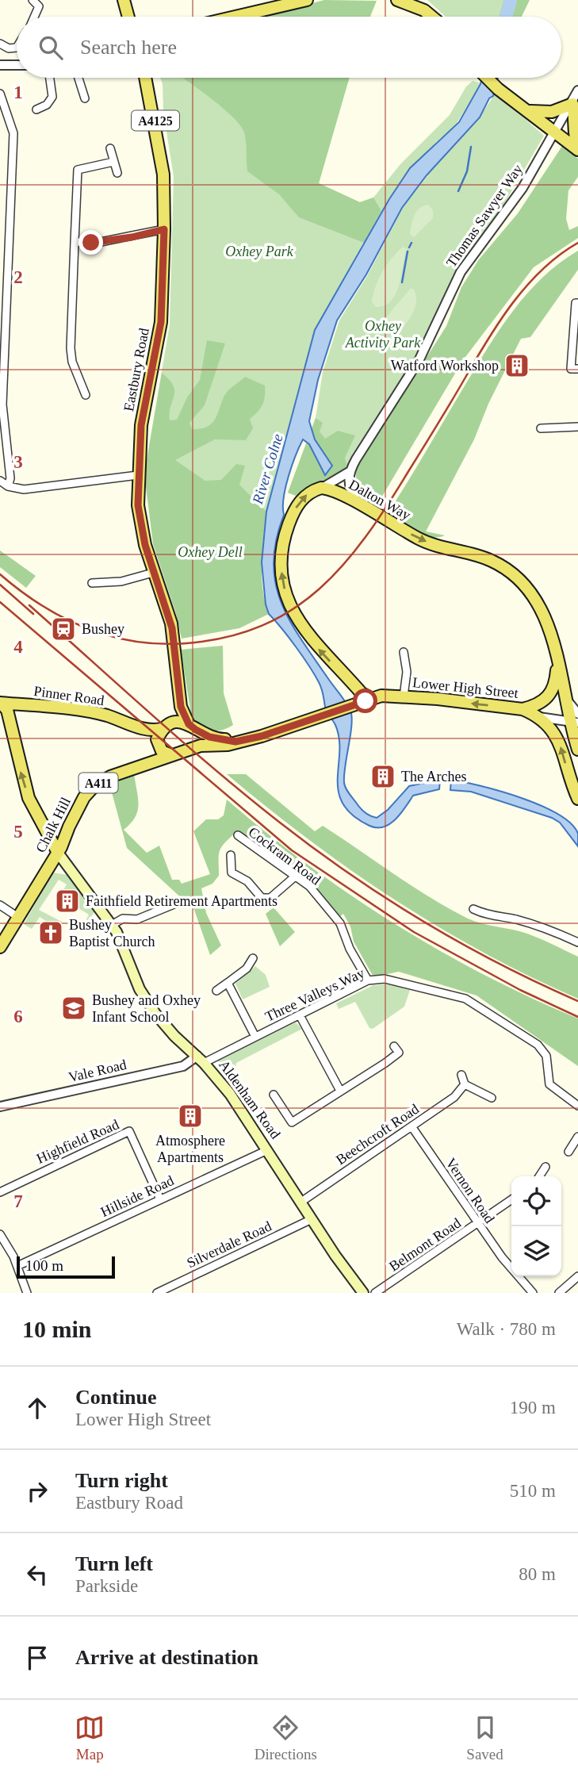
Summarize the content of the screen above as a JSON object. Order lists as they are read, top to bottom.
{
  "streets": {
    "main road": [
      "A4125",
      "Eastbury Road",
      "Dalton Way",
      "Lower High Street",
      "Pinner Road",
      "A411",
      "Chalk Hill",
      "Aldenham Road"
    ],
    "street": [
      "Thomas Sawyer Way",
      "Cockram Road",
      "Three Valleys Way",
      "Vale Road",
      "Beechcroft Road",
      "Highfield Road",
      "Vernon Road",
      "Hillside Road",
      "Silverdale Road",
      "Belmont Road"
    ]
  },
  "crossings": [
    ["Thomas Sawyer Way", "Dalton Way"],
    ["Eastbury Road", "Lower High Street"],
    ["Eastbury Road", "Pinner Road"],
    ["Eastbury Road", "Chalk Hill"],
    ["Dalton Way", "Lower High Street"],
    ["Lower High Street", "Pinner Road"],
    ["Lower High Street", "Chalk Hill"],
    ["Pinner Road", "Chalk Hill"],
    ["Pinner Road", "Aldenham Road"],
    ["Chalk Hill", "Aldenham Road"],
    ["Cockram Road", "Three Valleys Way"],
    ["Three Valleys Way", "Vale Road"],
    ["Three Valleys Way", "Aldenham Road"],
    ["Vale Road", "Aldenham Road"],
    ["Aldenham Road", "Beechcroft Road"],
    ["Aldenham Road", "Hillside Road"],
    ["Aldenham Road", "Silverdale Road"],
    ["Beechcroft Road", "Vernon Road"],
    ["Highfield Road", "Hillside Road"],
    ["Vernon Road", "Belmont Road"]
  ],
  "one_way": ["Dalton Way"],
  "water": ["River Colne"],
  "parks": ["Oxhey Park", "Oxhey Activity Park", "Oxhey Dell"],
  "places": {
    "building": [
      "Watford Workshop",
      "The Arches",
      "Faithfield Retirement Apartments",
      "Atmosphere Apartments"
    ],
    "station": ["Bushey"],
    "church": ["Bushey Baptist Church"],
    "school or university": ["Bushey and Oxhey Infant School"]
  },
  "scale_bar": "100 m",
  "page": {
    "search": "Search here",
    "scale": "100 m",
    "heading": ["10 min", "Walk · 780 m"],
    "list": [
      ["Continue", "Lower High Street", "190 m"],
      ["Turn right", "Eastbury Road", "510 m"],
      ["Turn left", "Parkside", "80 m"],
      "Arrive at destination"
    ],
    "nav": ["Map", "Directions", "Saved"]
  },
  "grid": {
    "rows": [
      "1",
      "2",
      "3",
      "4",
      "5",
      "6",
      "7"
    ]
  }
}
